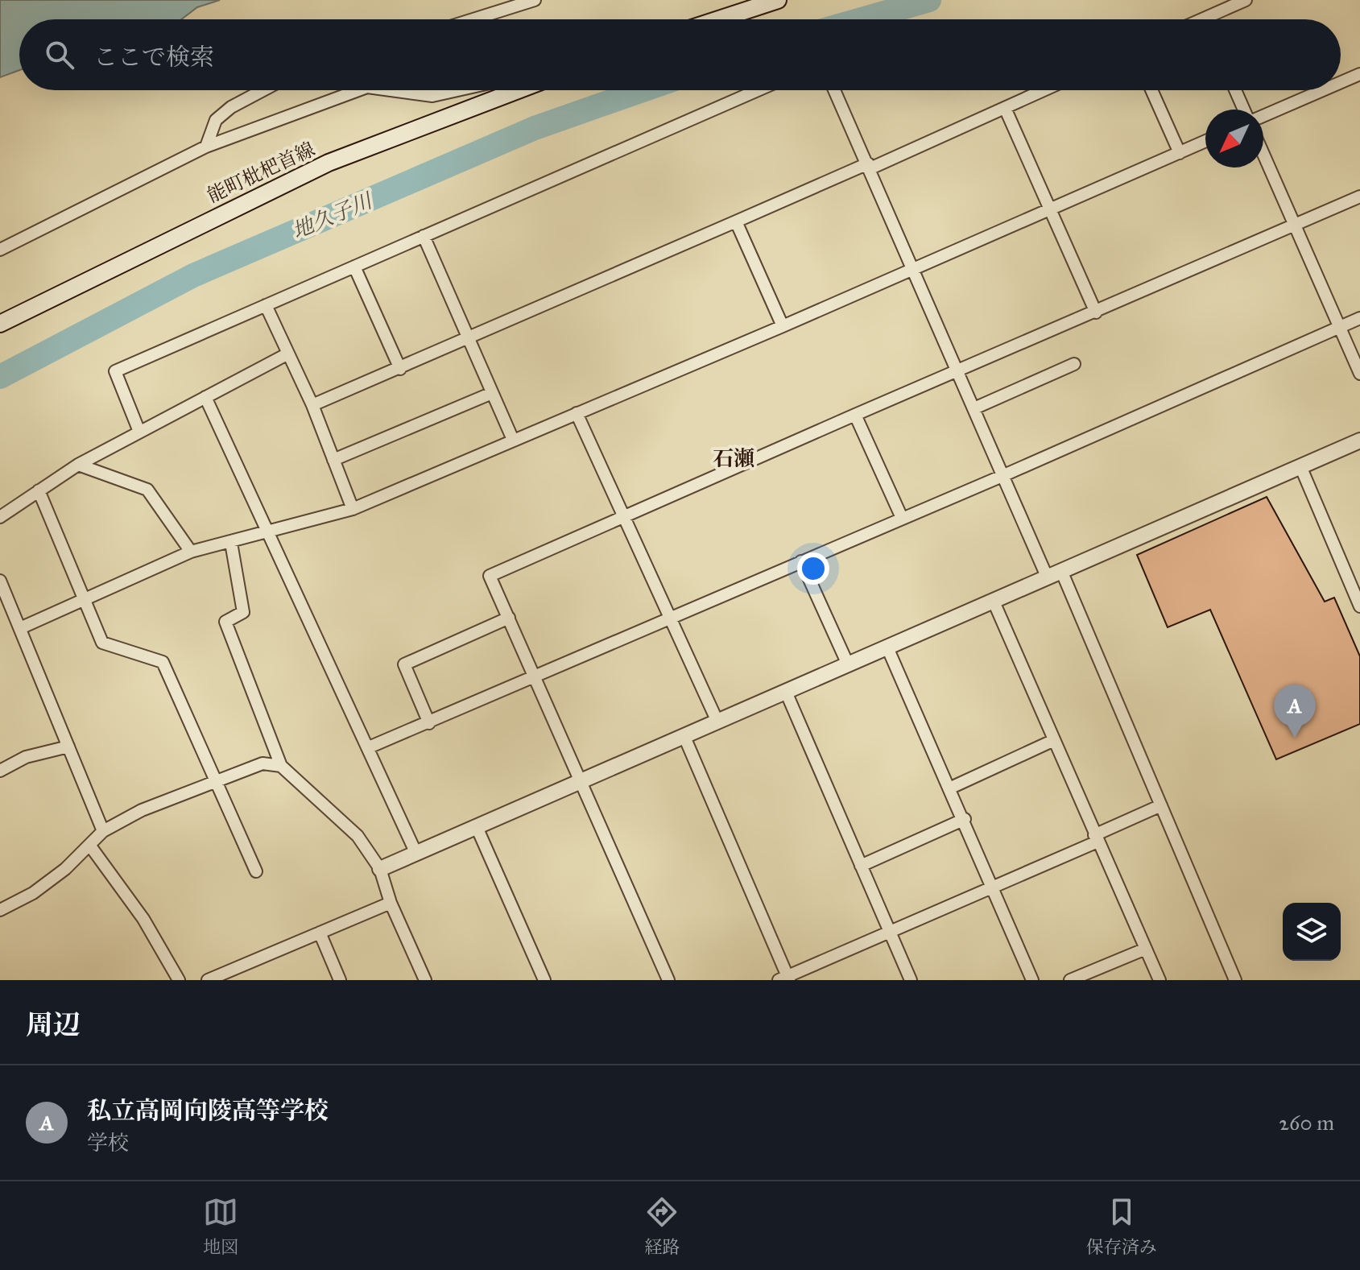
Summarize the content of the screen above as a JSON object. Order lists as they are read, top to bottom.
{
  "streets": {
    "main road": ["能町枇杷首線"]
  },
  "districts": ["石瀬"],
  "water": ["地久子川"],
  "north": "bottom left",
  "page": {
    "search": "ここで検索",
    "pins": "A",
    "heading": "周辺",
    "list": [
      {
        "mark": "A",
        "name": "私立高岡向陵高等学校",
        "note": "学校",
        "value": "260 m"
      }
    ],
    "nav": ["地図", "経路", "保存済み"]
  }
}
